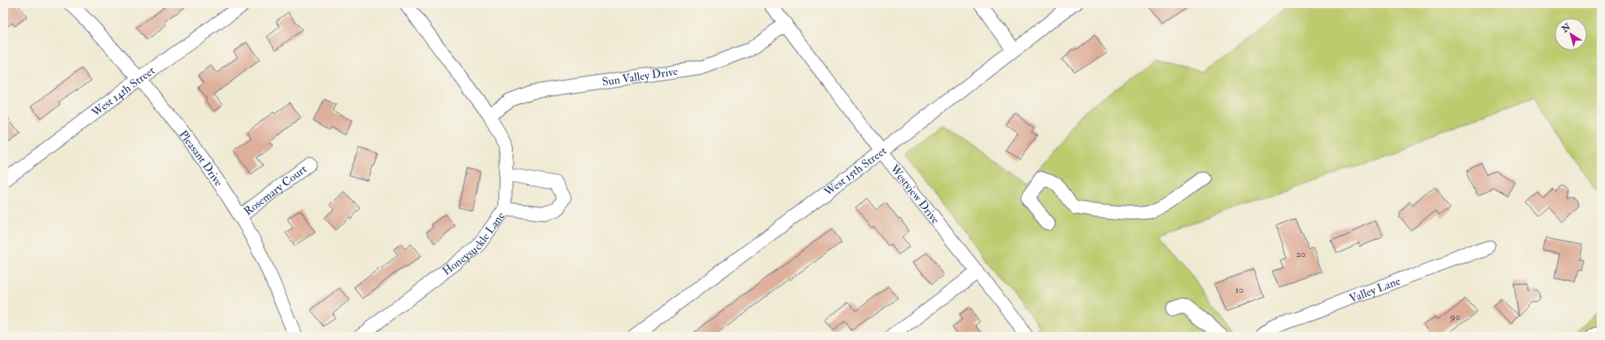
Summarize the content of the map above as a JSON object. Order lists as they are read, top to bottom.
{
  "streets": {
    "street": [
      "Sun Valley Drive",
      "West 14th Street",
      "Pleasant Drive",
      "West 15th Street",
      "Rosemary Court",
      "Westview Drive",
      "Honeysuckle Lane",
      "Valley Lane"
    ]
  },
  "crossings": [
    ["Sun Valley Drive", "Westview Drive"],
    ["Sun Valley Drive", "Honeysuckle Lane"],
    ["West 14th Street", "Pleasant Drive"],
    ["Pleasant Drive", "Rosemary Court"],
    ["West 15th Street", "Westview Drive"]
  ],
  "house_numbers": ["20", "10", "90"],
  "north": "top left"
}
